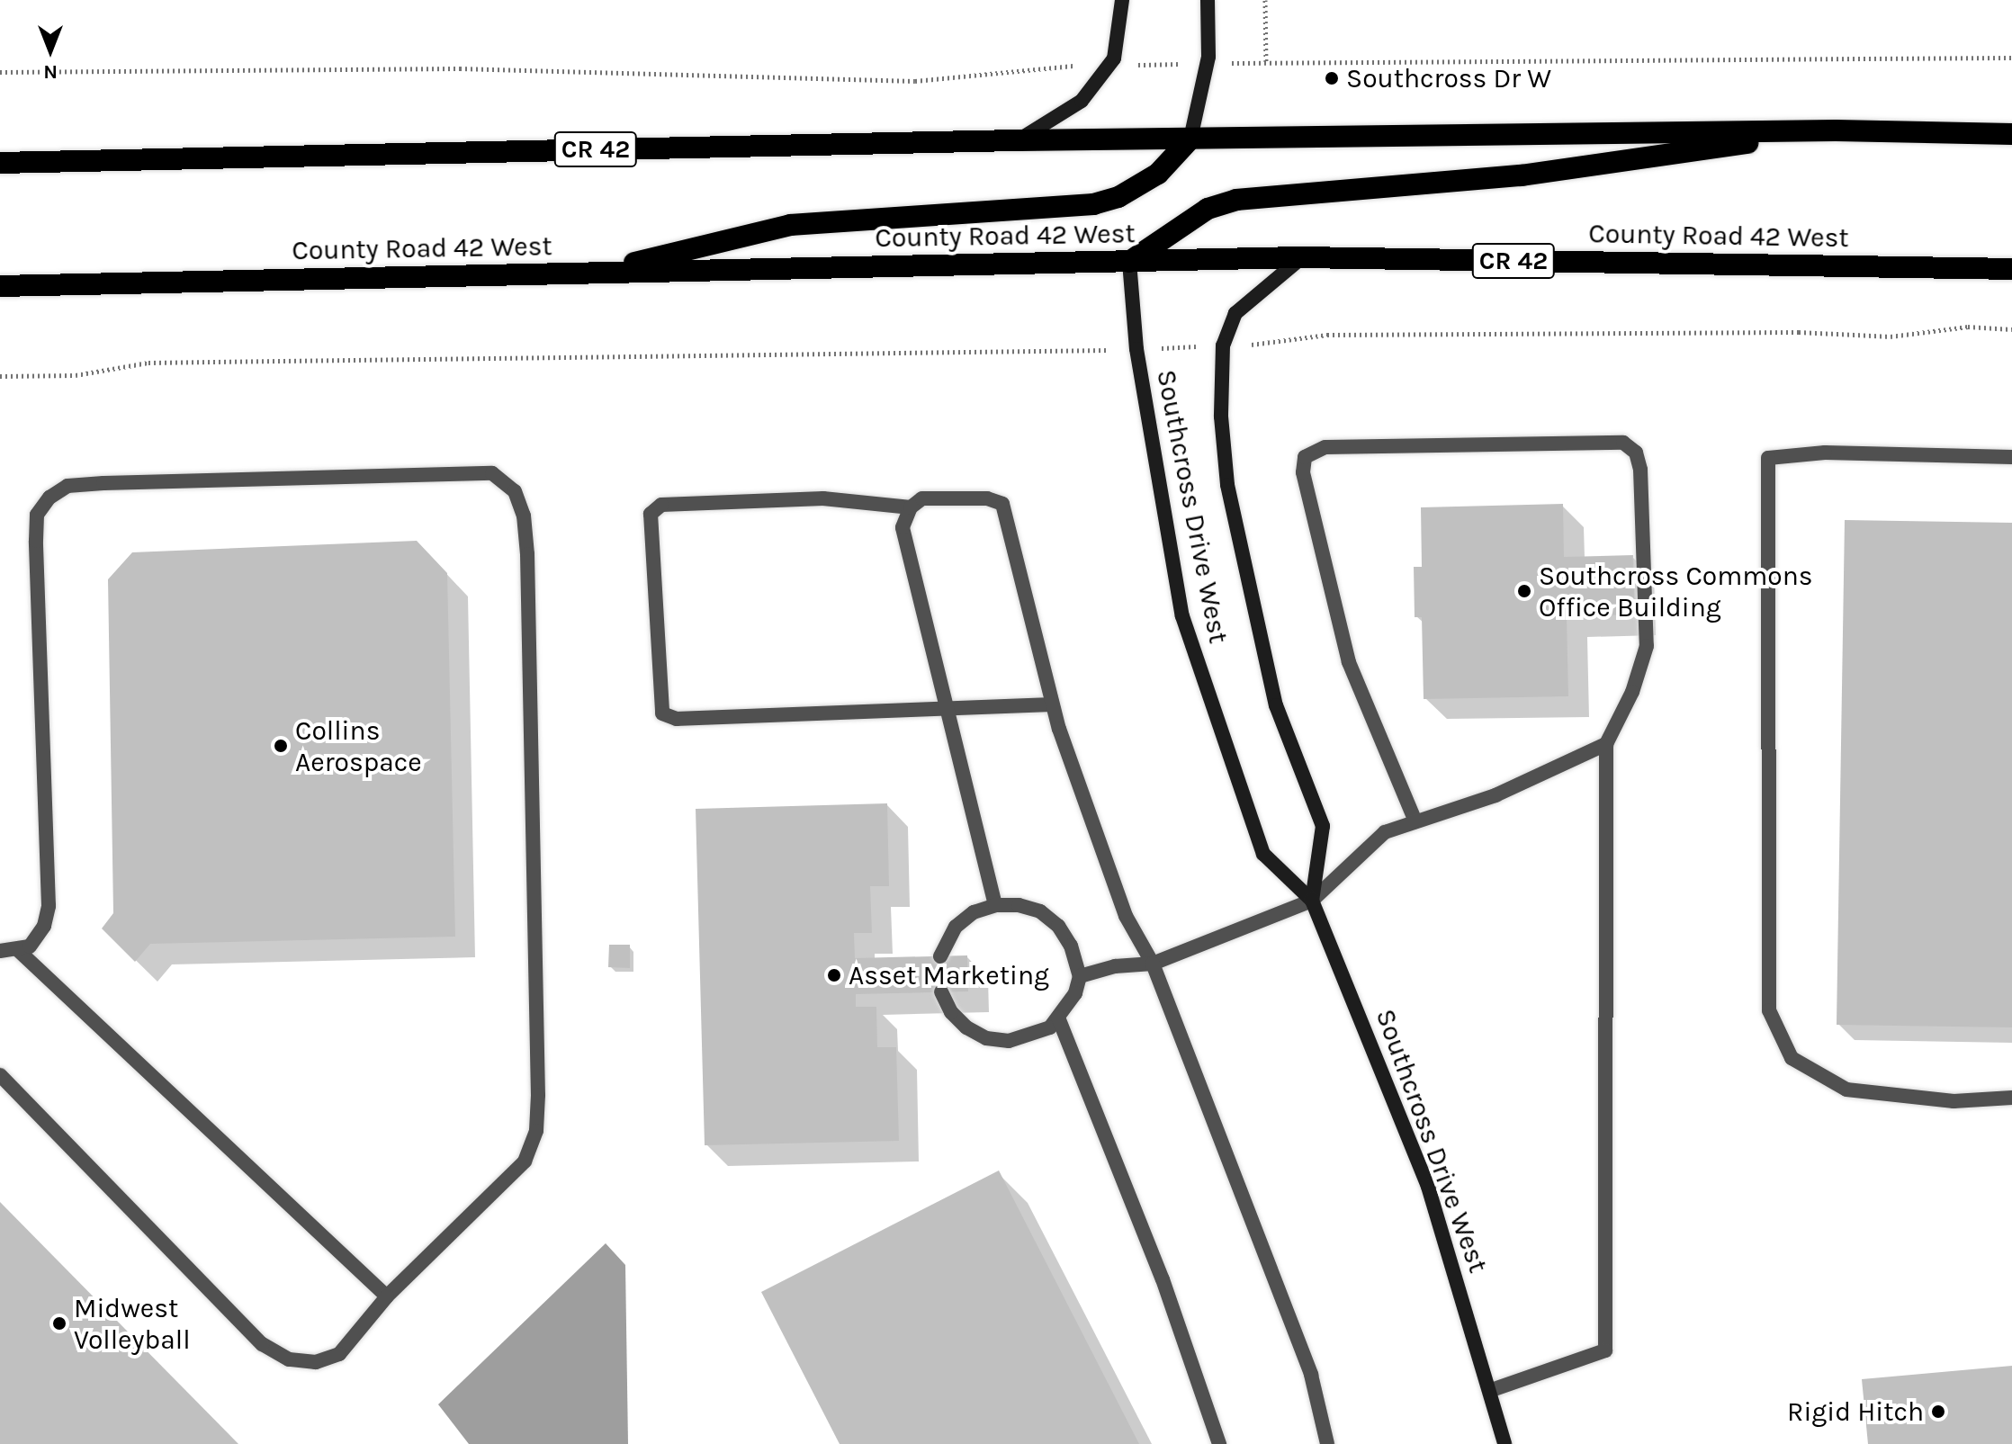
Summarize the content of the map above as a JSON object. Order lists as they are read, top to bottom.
{
  "streets": {
    "highway": ["CR 42", "County Road 42 West"],
    "street": ["Southcross Drive West"]
  },
  "crossings": [
    ["County Road 42 West", "Southcross Drive West"]
  ],
  "places": [
    "Southcross Dr W",
    "Southcross Commons Office Building",
    "Collins Aerospace",
    "Asset Marketing",
    "Midwest Volleyball",
    "Rigid Hitch"
  ],
  "north": "bottom"
}
